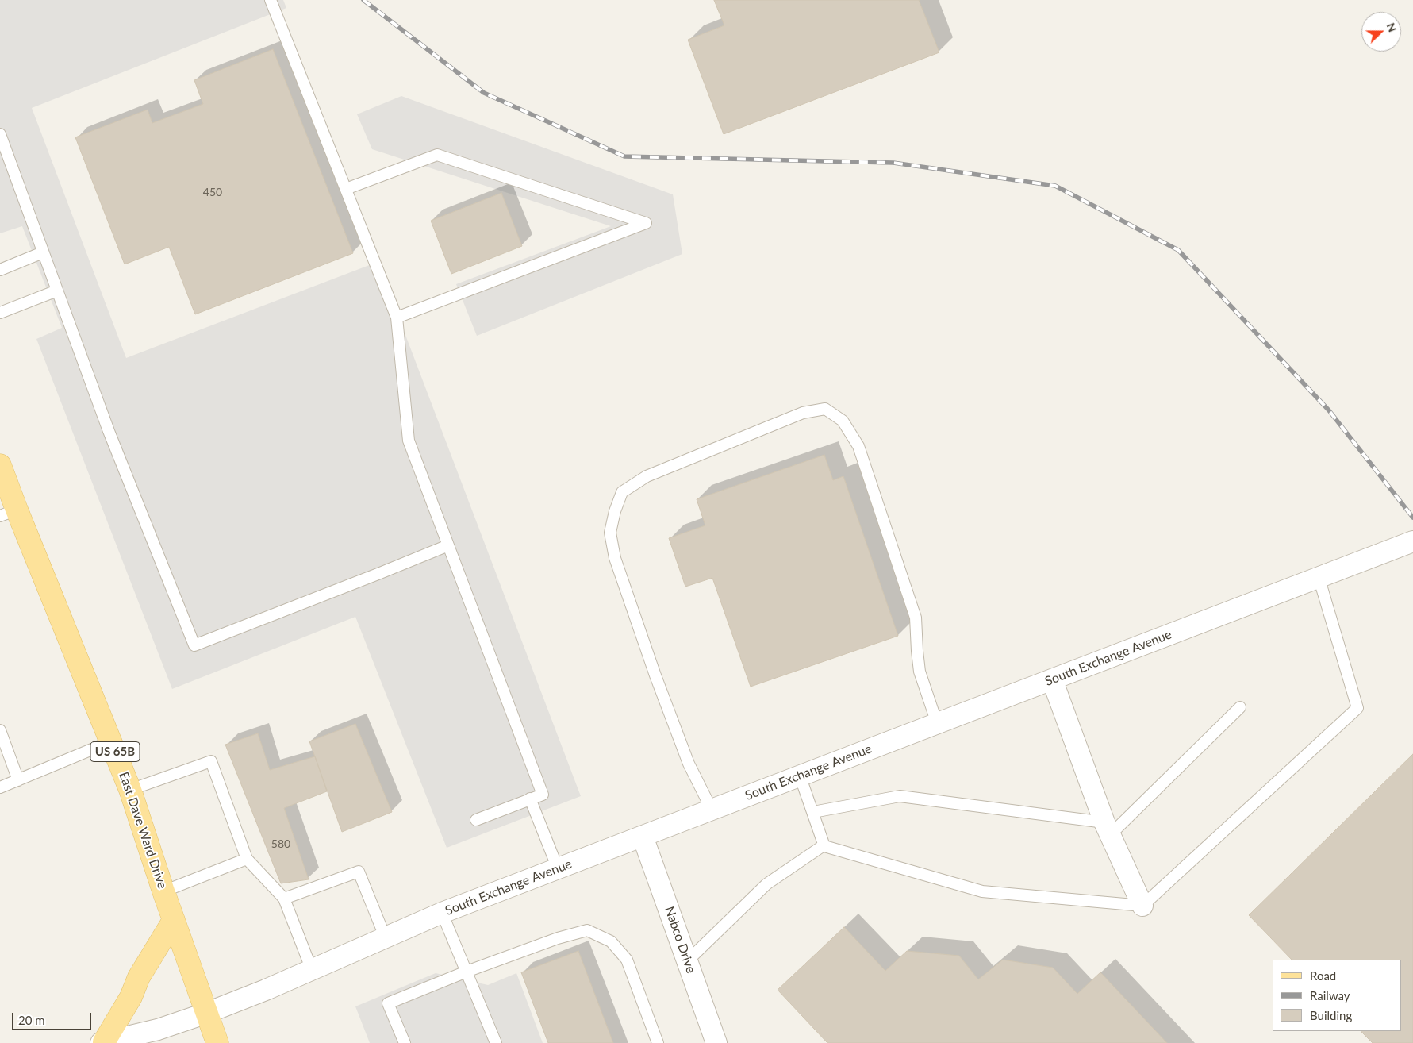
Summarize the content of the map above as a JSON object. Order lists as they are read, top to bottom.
{
  "streets": {
    "main road": ["US 65B", "East Dave Ward Drive"],
    "street": ["South Exchange Avenue", "Nabco Drive"]
  },
  "crossings": [
    ["South Exchange Avenue", "East Dave Ward Drive"],
    ["South Exchange Avenue", "Nabco Drive"]
  ],
  "house_numbers": ["450", "580"],
  "legend": ["Road", "Railway", "Building"],
  "scale_bar": "20 m",
  "north": "right"
}
